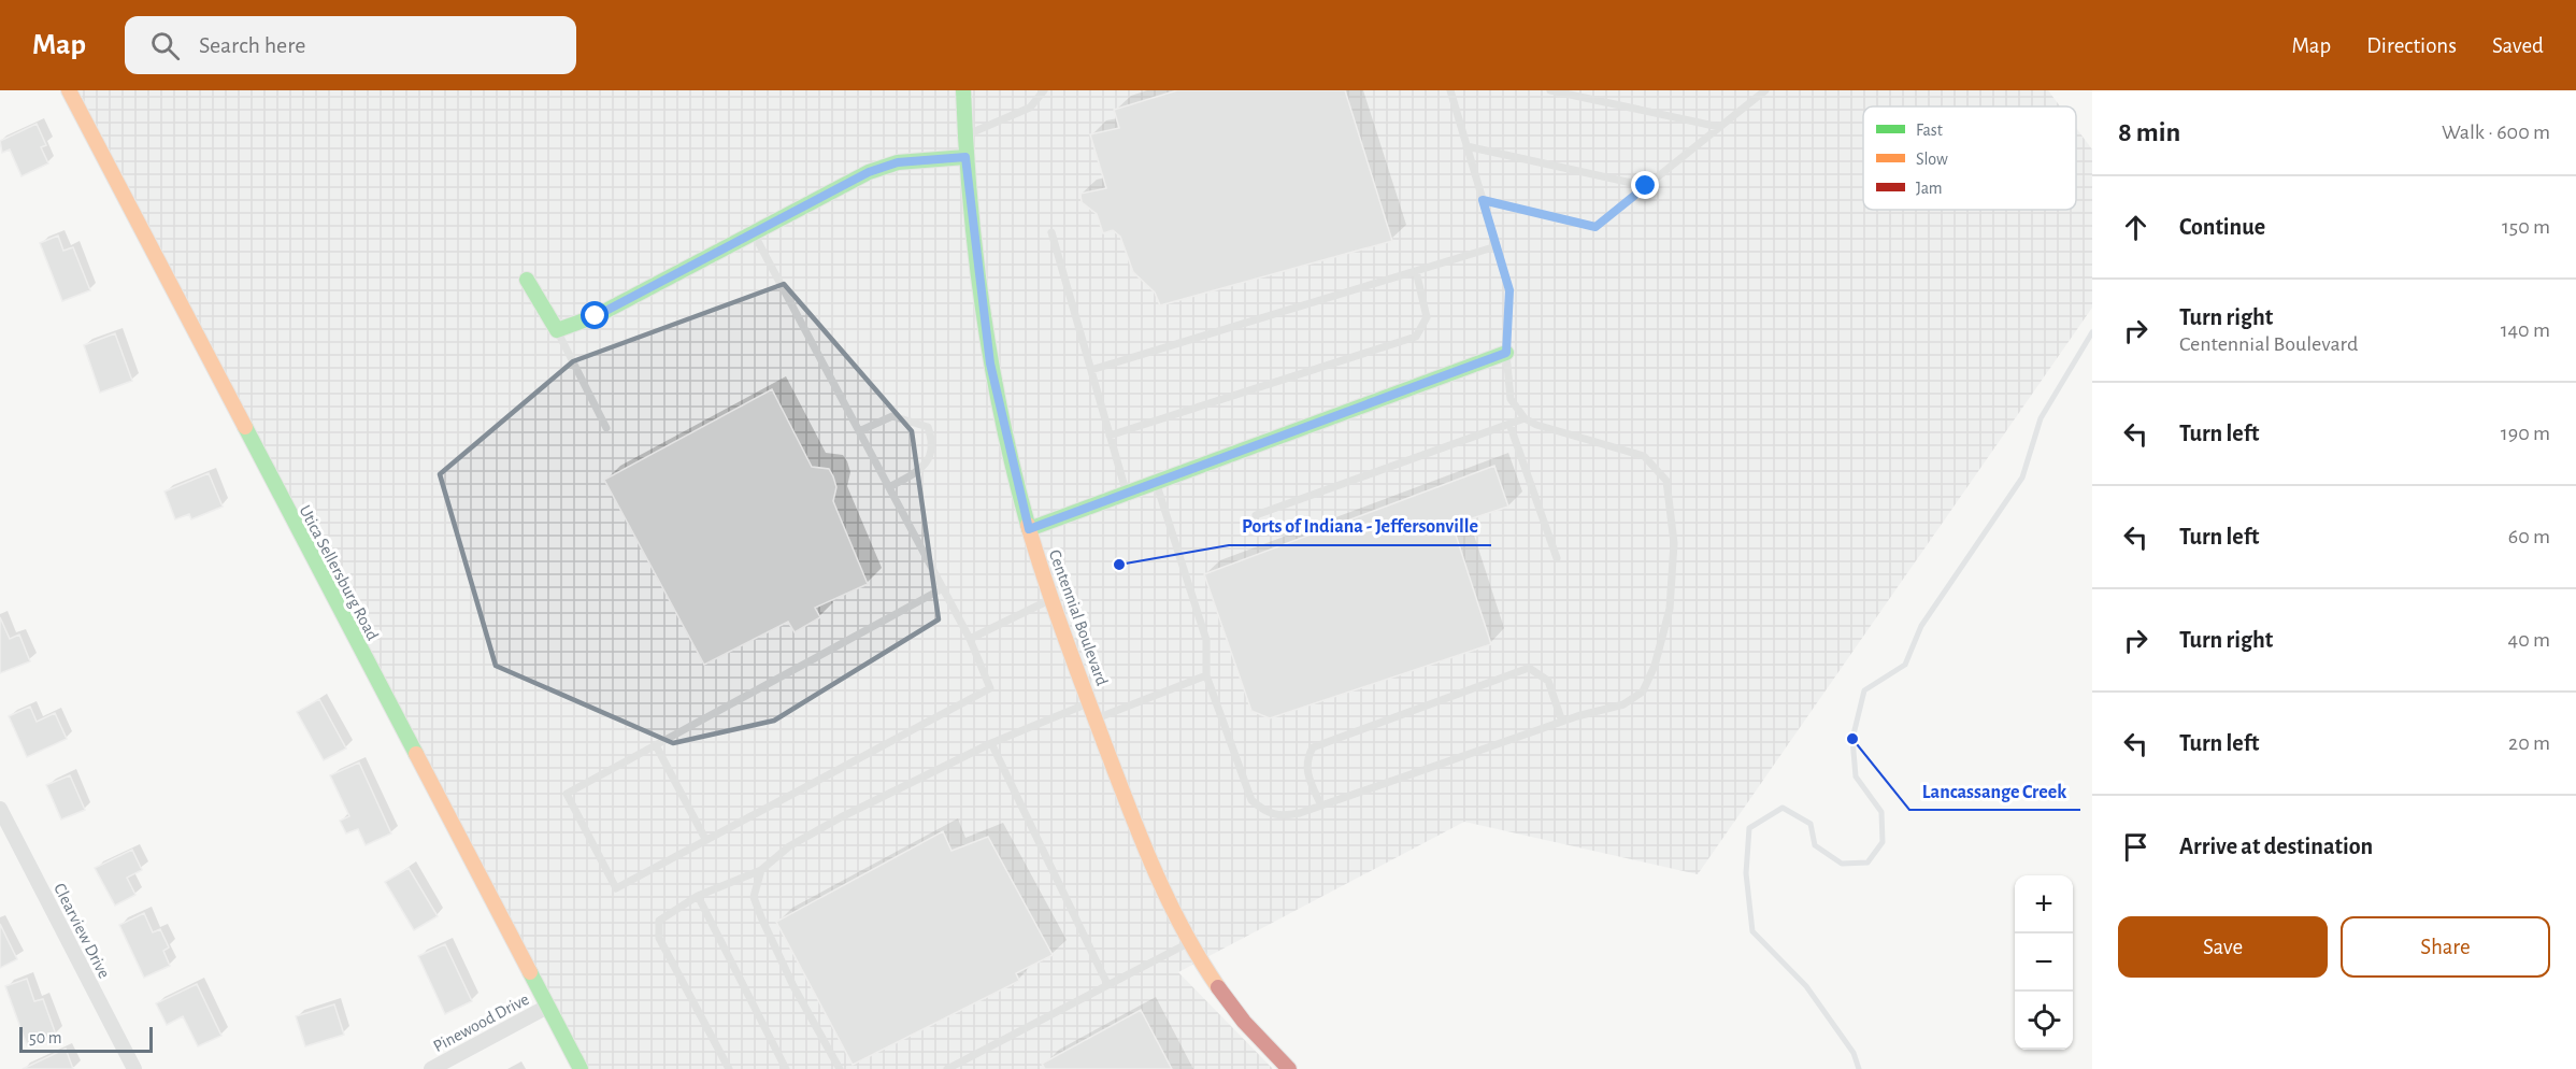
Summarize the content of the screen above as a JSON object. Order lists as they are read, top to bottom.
{
  "streets": {
    "street": [
      "Utica Sellersburg Road",
      "Centennial Boulevard",
      "Clearview Drive",
      "Pinewood Drive"
    ]
  },
  "crossings": [
    ["Utica Sellersburg Road", "Pinewood Drive"]
  ],
  "places": ["Ports of Indiana - Jeffersonville", "Lancassange Creek"],
  "legend": ["Fast", "Slow", "Jam"],
  "scale_bar": "50 m",
  "page": {
    "header": "Map",
    "search": "Search here",
    "nav": ["Map", "Directions", "Saved"],
    "heading": ["8 min", "Walk · 600 m"],
    "list": [
      ["Continue", "150 m"],
      ["Turn right", "Centennial Boulevard", "140 m"],
      ["Turn left", "190 m"],
      ["Turn left", "60 m"],
      ["Turn right", "40 m"],
      ["Turn left", "20 m"],
      "Arrive at destination"
    ],
    "map_buttons": ["+", "−"],
    "buttons": ["Save", "Share"],
    "scale": "50 m"
  }
}
